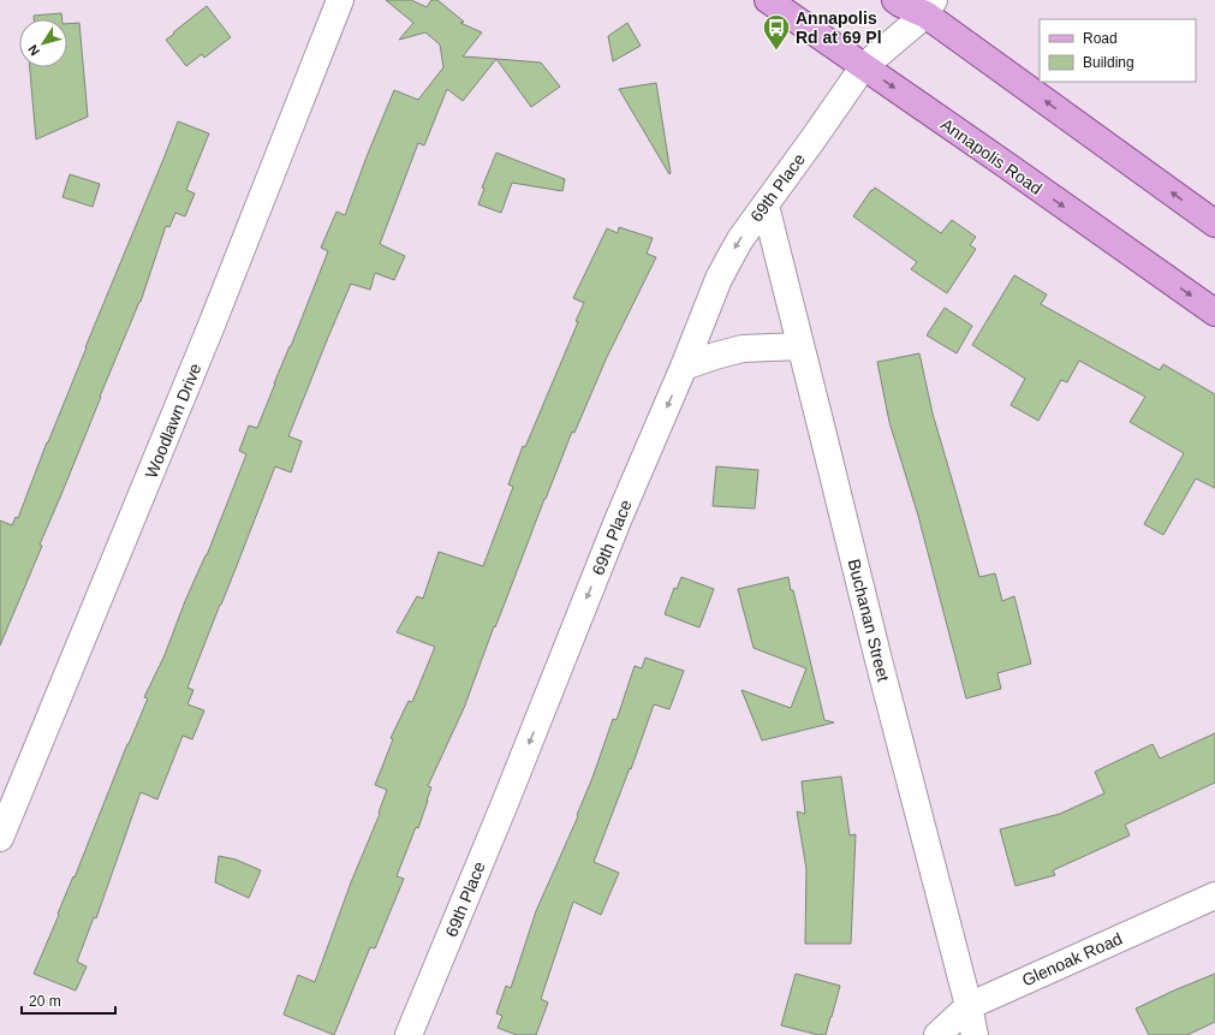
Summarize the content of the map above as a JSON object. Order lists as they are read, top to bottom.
{
  "streets": {
    "main road": ["Annapolis Road"],
    "street": [
      "69th Place",
      "Woodlawn Drive",
      "Buchanan Street",
      "Glenoak Road"
    ]
  },
  "crossings": [
    ["Annapolis Road", "69th Place"],
    ["69th Place", "Buchanan Street"],
    ["Buchanan Street", "Glenoak Road"]
  ],
  "one_way": ["69th Place"],
  "places": {
    "bus stop": ["Annapolis Rd at 69 Pl"]
  },
  "legend": ["Road", "Building"],
  "scale_bar": "20 m",
  "north": "bottom left"
}
